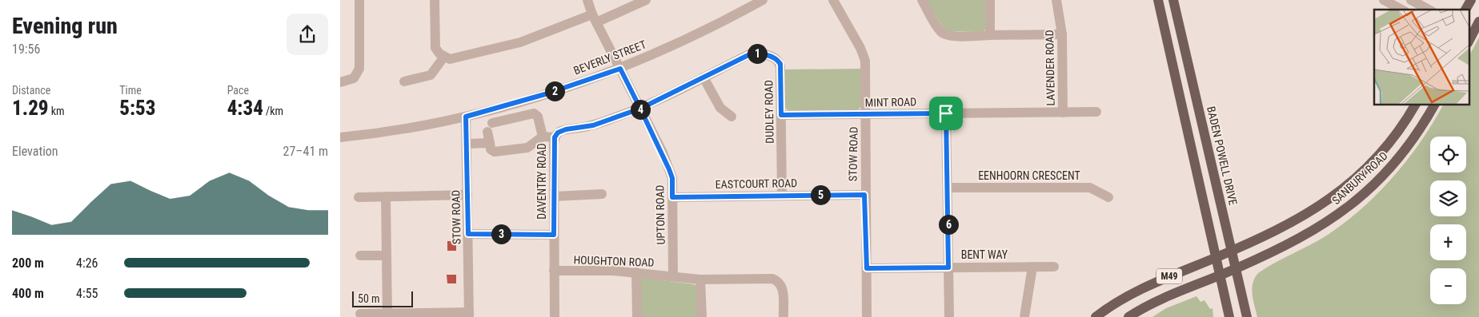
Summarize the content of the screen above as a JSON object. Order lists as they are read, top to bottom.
{
  "streets": {
    "main road": ["BADEN POWELL DRIVE", "SANBURY ROAD", "M49"],
    "street": [
      "BEVERLY STREET",
      "LAVENDER ROAD",
      "MINT ROAD",
      "DUDLEY ROAD",
      "STOW ROAD",
      "EENHOORN CRESCENT",
      "DAVENTRY ROAD",
      "EASTCOURT ROAD",
      "UPTON ROAD",
      "BENT WAY",
      "HOUGHTON ROAD"
    ]
  },
  "crossings": [
    ["BEVERLY STREET", "STOW ROAD"],
    ["BEVERLY STREET", "UPTON ROAD"],
    ["LAVENDER ROAD", "MINT ROAD"],
    ["MINT ROAD", "DUDLEY ROAD"],
    ["MINT ROAD", "STOW ROAD"],
    ["DUDLEY ROAD", "DAVENTRY ROAD"],
    ["DUDLEY ROAD", "EASTCOURT ROAD"],
    ["DUDLEY ROAD", "UPTON ROAD"],
    ["STOW ROAD", "EASTCOURT ROAD"],
    ["STOW ROAD", "BENT WAY"],
    ["BADEN POWELL DRIVE", "SANBURY ROAD"],
    ["SANBURY ROAD", "M49"],
    ["DAVENTRY ROAD", "UPTON ROAD"],
    ["DAVENTRY ROAD", "HOUGHTON ROAD"],
    ["EASTCOURT ROAD", "UPTON ROAD"],
    ["UPTON ROAD", "HOUGHTON ROAD"]
  ],
  "scale_bar": "50 m",
  "page": {
    "heading": ["Evening run", "19:56"],
    "pins": [
      "1",
      "2",
      "4",
      "5",
      "6",
      "3"
    ],
    "stats": [
      ["Distance", "1.29 km"],
      ["Time", "5:53"],
      ["Pace", "4:34 /km"]
    ],
    "chart": ["Elevation", "27–41 m"],
    "map_buttons": ["+", "−"],
    "list": [
      {
        "name": "200 m",
        "note": "4:26"
      },
      {
        "name": "400 m",
        "note": "4:55"
      }
    ],
    "scale": "50 m"
  }
}
